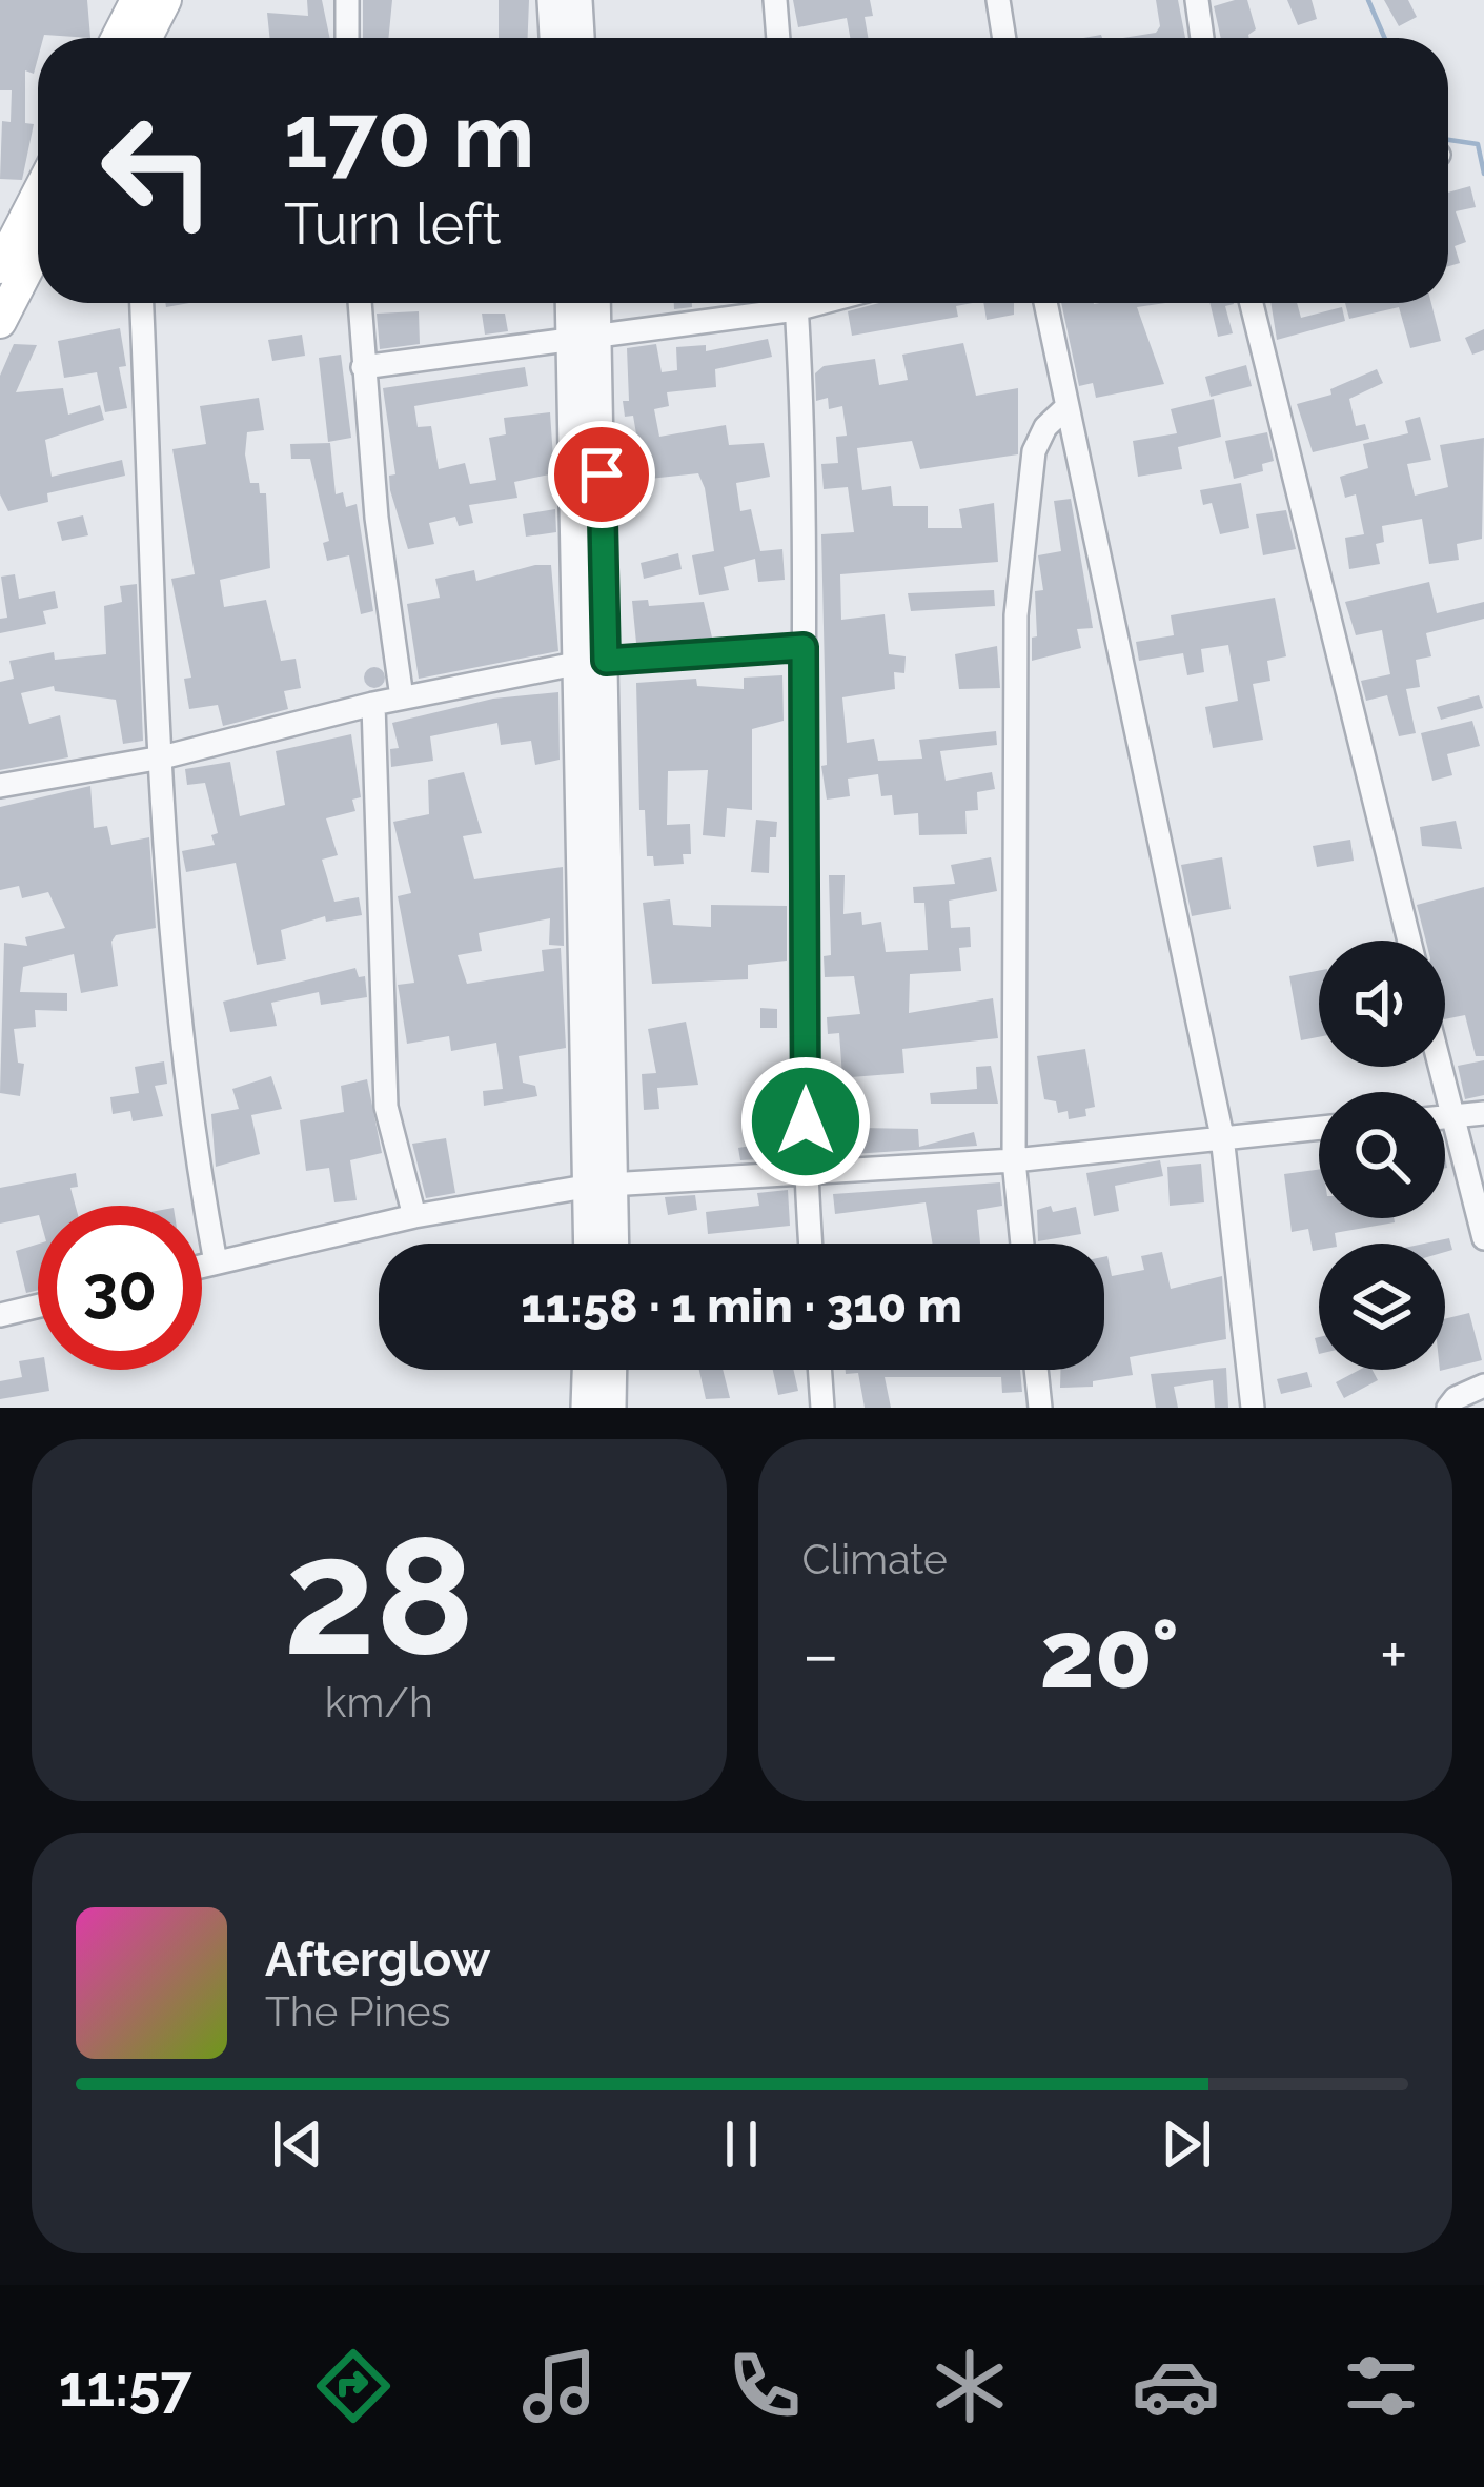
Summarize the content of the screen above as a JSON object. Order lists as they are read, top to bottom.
{
  "page": {
    "turn": ["170 m", "Turn left"],
    "limit": "30",
    "trip": "11:58 · 1 min · 310 m",
    "tile": [
      ["28", "km/h"],
      "Climate"
    ],
    "heat": ["−", "20°", "+"],
    "song": ["Afterglow", "The Pines"],
    "tabs": "11:57"
  }
}
